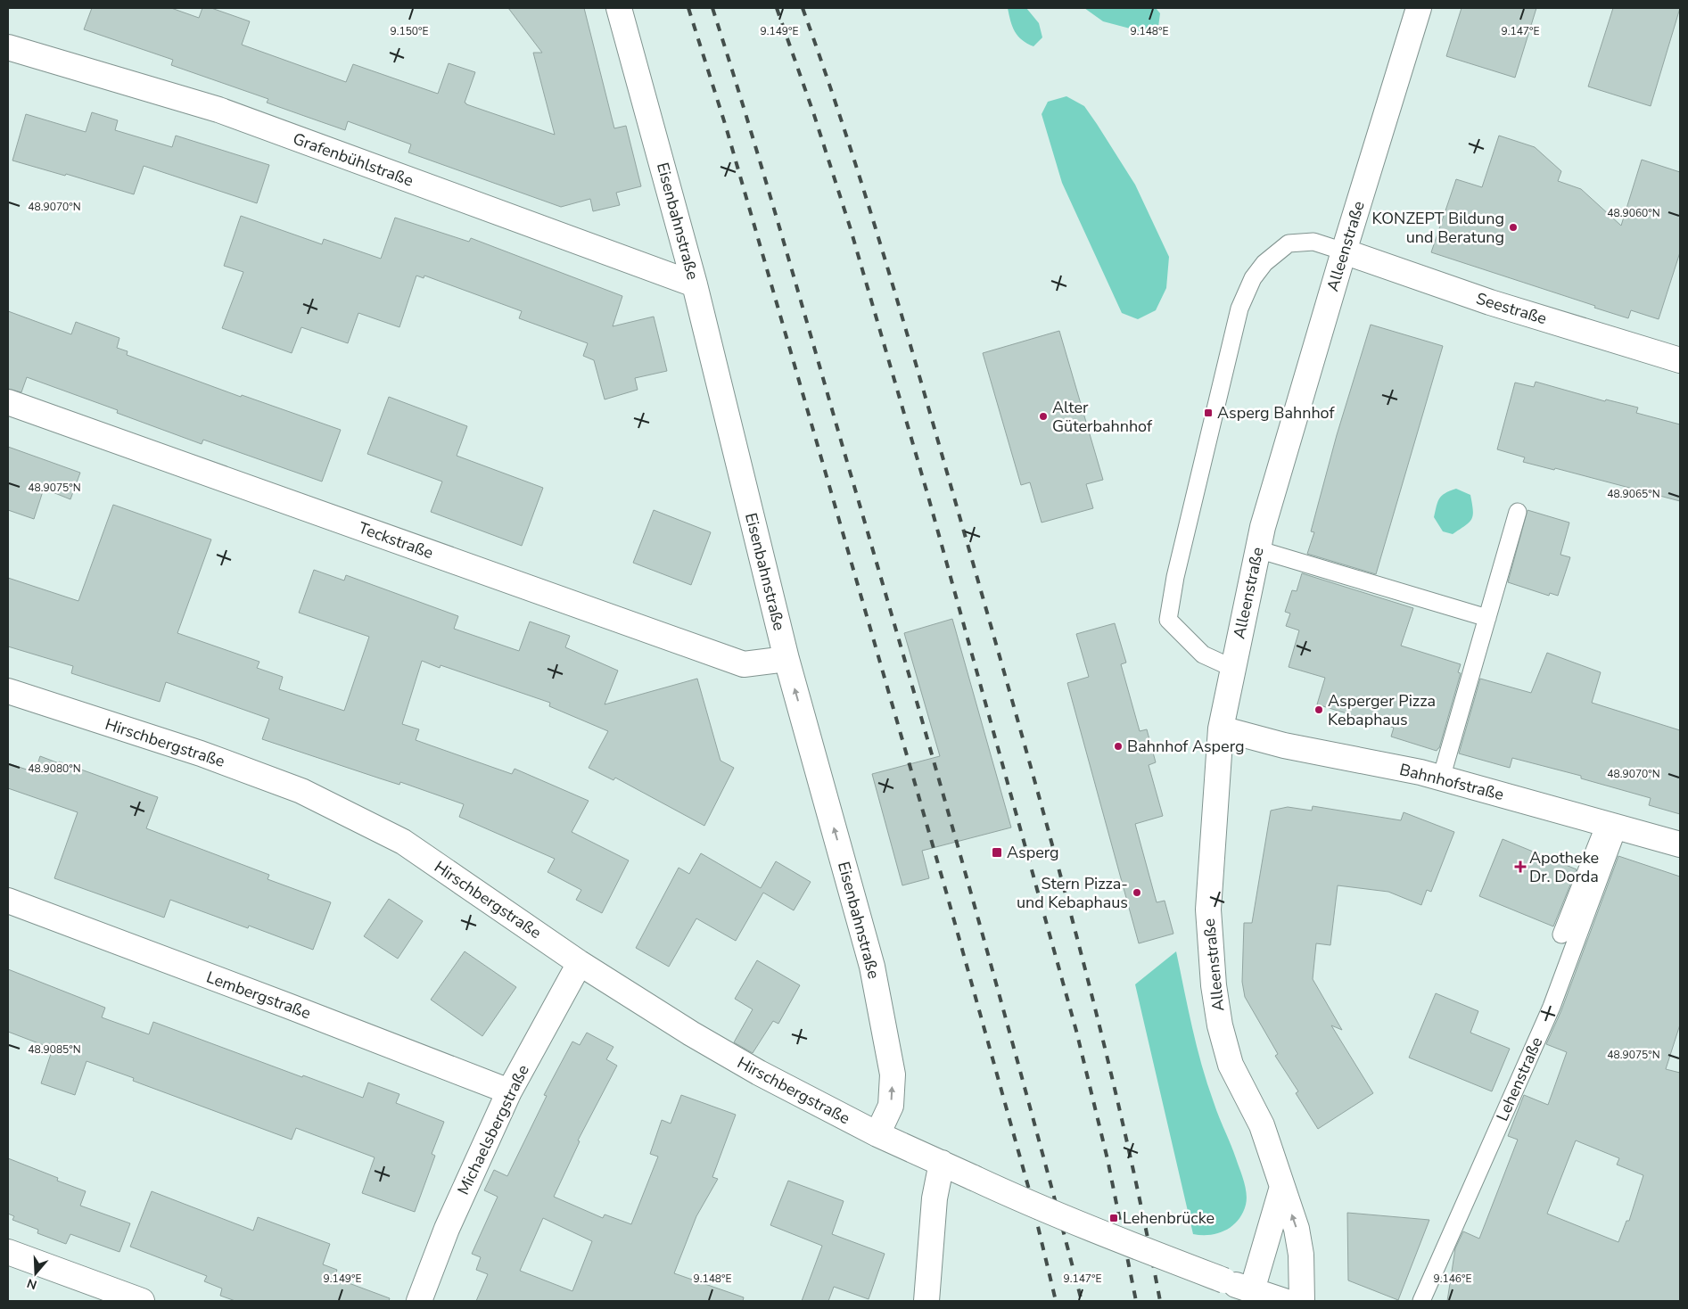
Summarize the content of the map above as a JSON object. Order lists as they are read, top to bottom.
{
  "streets": {
    "street": [
      "Grafenbühlstraße",
      "Eisenbahnstraße",
      "Alleenstraße",
      "Seestraße",
      "Teckstraße",
      "Hirschbergstraße",
      "Bahnhofstraße",
      "Lembergstraße",
      "Michaelsbergstraße"
    ],
    "lane": ["Lehenstraße"]
  },
  "crossings": [
    ["Grafenbühlstraße", "Eisenbahnstraße"],
    ["Eisenbahnstraße", "Teckstraße"],
    ["Eisenbahnstraße", "Hirschbergstraße"],
    ["Alleenstraße", "Seestraße"],
    ["Alleenstraße", "Bahnhofstraße"],
    ["Hirschbergstraße", "Michaelsbergstraße"],
    ["Bahnhofstraße", "Lehenstraße"],
    ["Lembergstraße", "Michaelsbergstraße"]
  ],
  "one_way": ["Eisenbahnstraße"],
  "places": {
    "other": [
      "KONZEPT Bildung und Beratung",
      "Alter Güterbahnhof",
      "Asperger Pizza Kebaphaus",
      "Bahnhof Asperg",
      "Stern Pizza- und Kebaphaus"
    ],
    "transit": ["Asperg Bahnhof", "Asperg", "Lehenbrücke"],
    "health": ["Apotheke Dr. Dorda"]
  },
  "north": "bottom",
  "coordinates": [
    "9.150°E",
    "9.149°E",
    "9.148°E",
    "9.147°E",
    "48.9070°N",
    "48.9060°N",
    "48.9075°N",
    "48.9065°N",
    "48.9080°N",
    "48.9085°N",
    "9.146°E"
  ]
}
